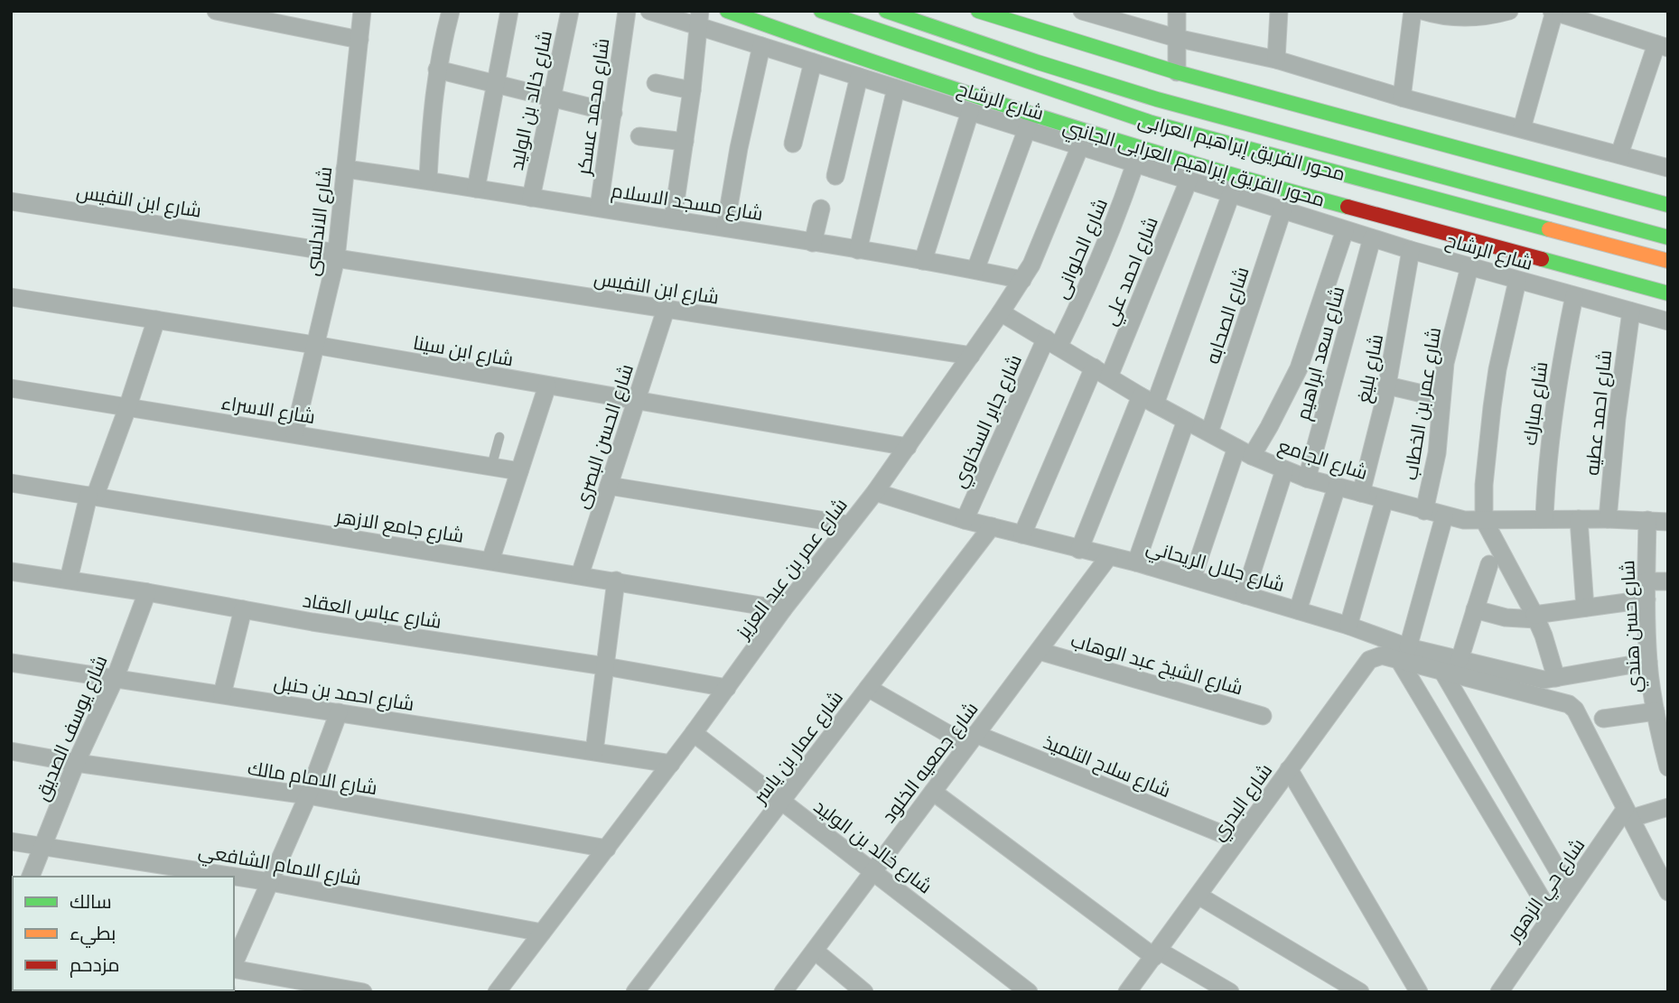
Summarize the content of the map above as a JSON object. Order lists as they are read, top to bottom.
{
  "streets": {
    "main road": ["محور الفريق إبراهيم العرابى", "محور الفريق إبراهيم العرابى الجانبي"],
    "street": [
      "شارع خالد بن الوليد",
      "شارع الرشاح",
      "شارع محمد عسكر",
      "شارع ابن النفيس",
      "شارع مسجد الاسلام",
      "شارع الاندلسى",
      "شارع الحلوانى",
      "شارع احمد علي",
      "شارع الصحابه",
      "شارع ابن سينا",
      "شارع سعد ابراهيم",
      "شارع بليغ",
      "شارع عمر بن الخطاب",
      "شارع مبارك",
      "شارع الاسراء",
      "شارع احمد عطيه",
      "شارع جابر السخاوي",
      "شارع الحسن البصرى",
      "شارع الجامع",
      "شارع جامع الازهر",
      "شارع جلال الريحاني",
      "شارع عمر بن عبد العزيز",
      "شارع عباس العقاد",
      "شارع حسن هندي",
      "شارع الشيخ عبد الوهاب",
      "شارع احمد بن حنبل",
      "شارع يوسف الصديق",
      "شارع عمار بن ياسر",
      "شارع جمعيه الخلود",
      "شارع سلاح التلميذ",
      "شارع الامام مالك",
      "شارع البدري",
      "شارع الامام الشافعي",
      "شارع حي الزهور"
    ]
  },
  "crossings": [
    ["شارع خالد بن الوليد", "شارع مسجد الاسلام"],
    ["شارع خالد بن الوليد", "شارع عمر بن عبد العزيز"],
    ["شارع خالد بن الوليد", "شارع عمار بن ياسر"],
    ["شارع خالد بن الوليد", "شارع جمعيه الخلود"],
    ["شارع الرشاح", "محور الفريق إبراهيم العرابى الجانبي"],
    ["شارع الرشاح", "شارع الحلوانى"],
    ["شارع الرشاح", "شارع احمد علي"],
    ["شارع الرشاح", "شارع الصحابه"],
    ["شارع الرشاح", "شارع سعد ابراهيم"],
    ["شارع الرشاح", "شارع بليغ"],
    ["شارع الرشاح", "شارع عمر بن الخطاب"],
    ["شارع الرشاح", "شارع مبارك"],
    ["شارع الرشاح", "شارع احمد عطيه"],
    ["شارع الرشاح", "شارع عمر بن عبد العزيز"],
    ["شارع محمد عسكر", "شارع مسجد الاسلام"],
    ["شارع ابن النفيس", "شارع الاندلسى"],
    ["شارع ابن النفيس", "شارع الحسن البصرى"],
    ["شارع ابن النفيس", "شارع عمر بن عبد العزيز"],
    ["شارع مسجد الاسلام", "شارع الاندلسى"],
    ["شارع مسجد الاسلام", "شارع عمر بن عبد العزيز"],
    ["شارع الاندلسى", "شارع ابن سينا"],
    ["شارع الاندلسى", "شارع الاسراء"],
    ["شارع الحلوانى", "شارع جابر السخاوي"],
    ["شارع الحلوانى", "شارع الجامع"],
    ["شارع احمد علي", "شارع الجامع"],
    ["شارع احمد علي", "شارع جلال الريحاني"],
    ["شارع الصحابه", "شارع الجامع"],
    ["شارع ابن سينا", "شارع الحسن البصرى"],
    ["شارع ابن سينا", "شارع عمر بن عبد العزيز"],
    ["شارع سعد ابراهيم", "شارع الجامع"],
    ["شارع بليغ", "شارع الجامع"],
    ["شارع عمر بن الخطاب", "شارع الجامع"],
    ["شارع مبارك", "شارع الجامع"],
    ["شارع احمد عطيه", "شارع الجامع"],
    ["شارع جابر السخاوي", "شارع الجامع"],
    ["شارع جابر السخاوي", "شارع جلال الريحاني"],
    ["شارع الحسن البصرى", "شارع جامع الازهر"],
    ["شارع الجامع", "شارع عمر بن عبد العزيز"],
    ["شارع الجامع", "شارع حسن هندي"],
    ["شارع جامع الازهر", "شارع عمر بن عبد العزيز"],
    ["شارع جلال الريحاني", "شارع عمر بن عبد العزيز"],
    ["شارع جلال الريحاني", "شارع عمار بن ياسر"],
    ["شارع جلال الريحاني", "شارع جمعيه الخلود"],
    ["شارع جلال الريحاني", "شارع البدري"],
    ["شارع عمر بن عبد العزيز", "شارع عباس العقاد"],
    ["شارع عمر بن عبد العزيز", "شارع احمد بن حنبل"],
    ["شارع عمر بن عبد العزيز", "شارع الامام مالك"],
    ["شارع عمر بن عبد العزيز", "شارع الامام الشافعي"],
    ["شارع عباس العقاد", "شارع يوسف الصديق"],
    ["شارع الشيخ عبد الوهاب", "شارع جمعيه الخلود"],
    ["شارع احمد بن حنبل", "شارع يوسف الصديق"],
    ["شارع يوسف الصديق", "شارع الامام مالك"],
    ["شارع يوسف الصديق", "شارع الامام الشافعي"],
    ["شارع عمار بن ياسر", "شارع سلاح التلميذ"],
    ["شارع جمعيه الخلود", "شارع سلاح التلميذ"]
  ],
  "legend": ["سالك", "بطيء", "مزدحم"]
}
